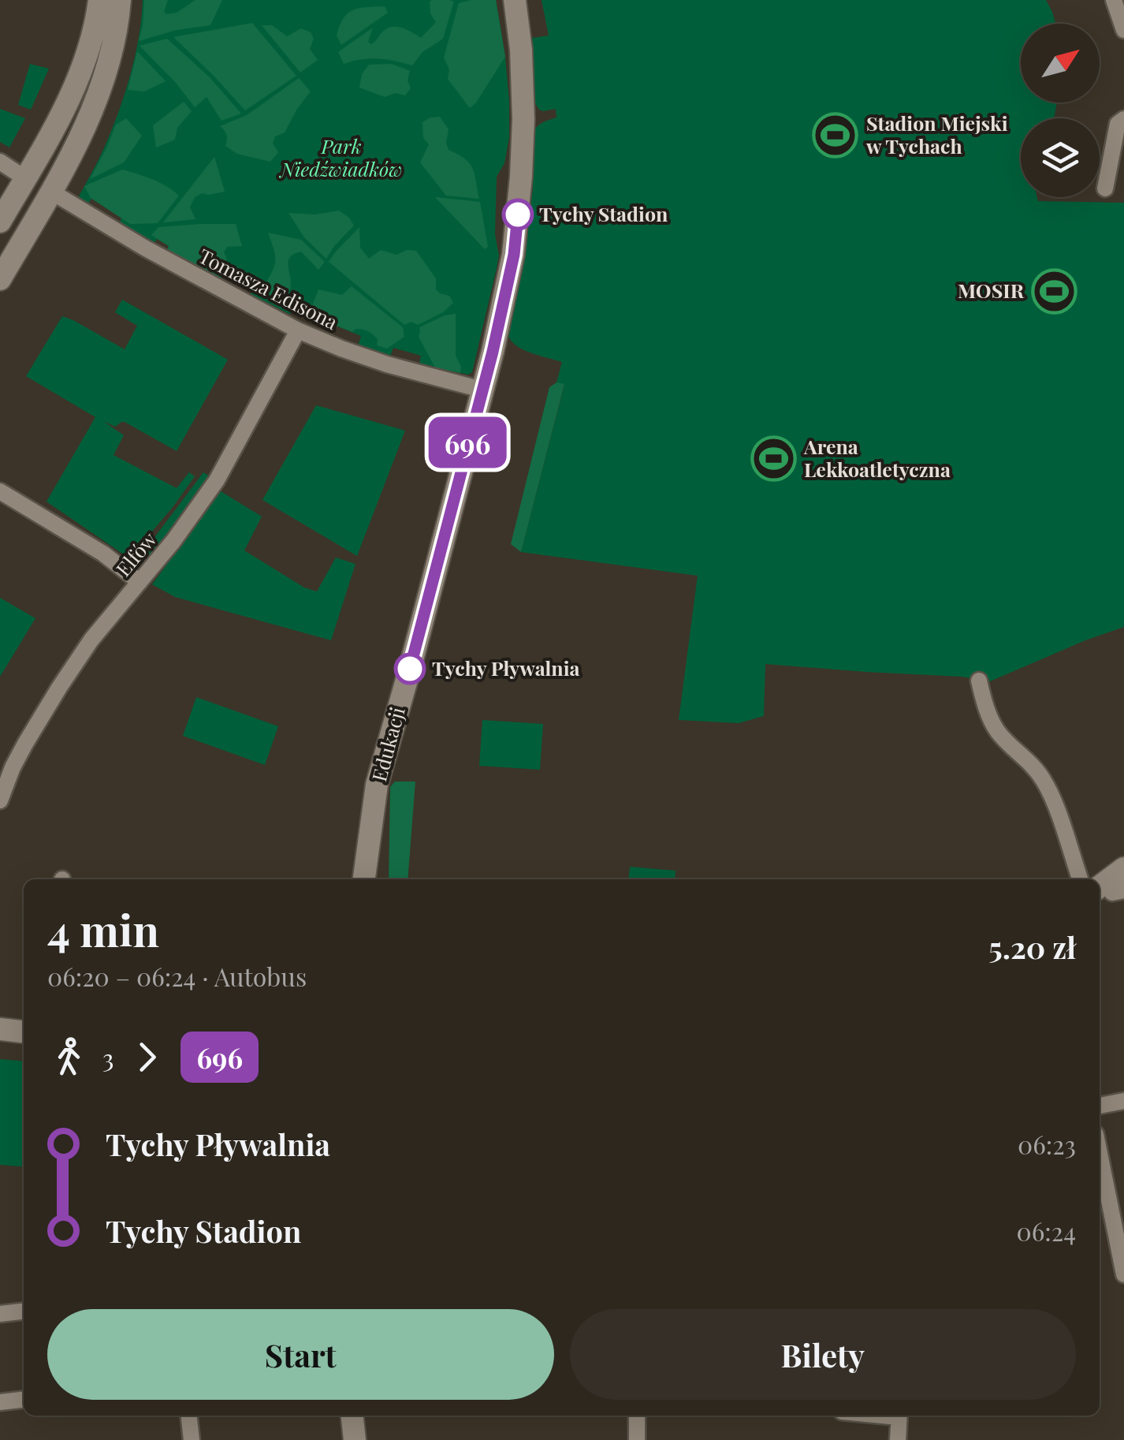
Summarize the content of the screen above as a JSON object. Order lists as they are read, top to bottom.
{
  "streets": {
    "street": ["Tomasza Edisona", "Elfów", "Edukacji"]
  },
  "crossings": [
    ["Tomasza Edisona", "Elfów"],
    ["Tomasza Edisona", "Edukacji"]
  ],
  "parks": ["Park Niedźwiadków"],
  "places": {
    "sports": ["Stadion Miejski w Tychach", "MOSIR", "Arena Lekkoatletyczna"],
    "other": ["Tychy Stadion", "Tychy Pływalnia"]
  },
  "lines": ["bus line 696"],
  "north": "top right",
  "page": {
    "on_map": "696",
    "heading": ["4 min", "06:20 – 06:24 · Autobus", "5.20 zł"],
    "legs": ["3", "696"],
    "list": [
      {
        "name": "Tychy Pływalnia",
        "value": "06:23"
      },
      {
        "name": "Tychy Stadion",
        "value": "06:24"
      }
    ],
    "buttons": ["Start", "Bilety"]
  }
}
